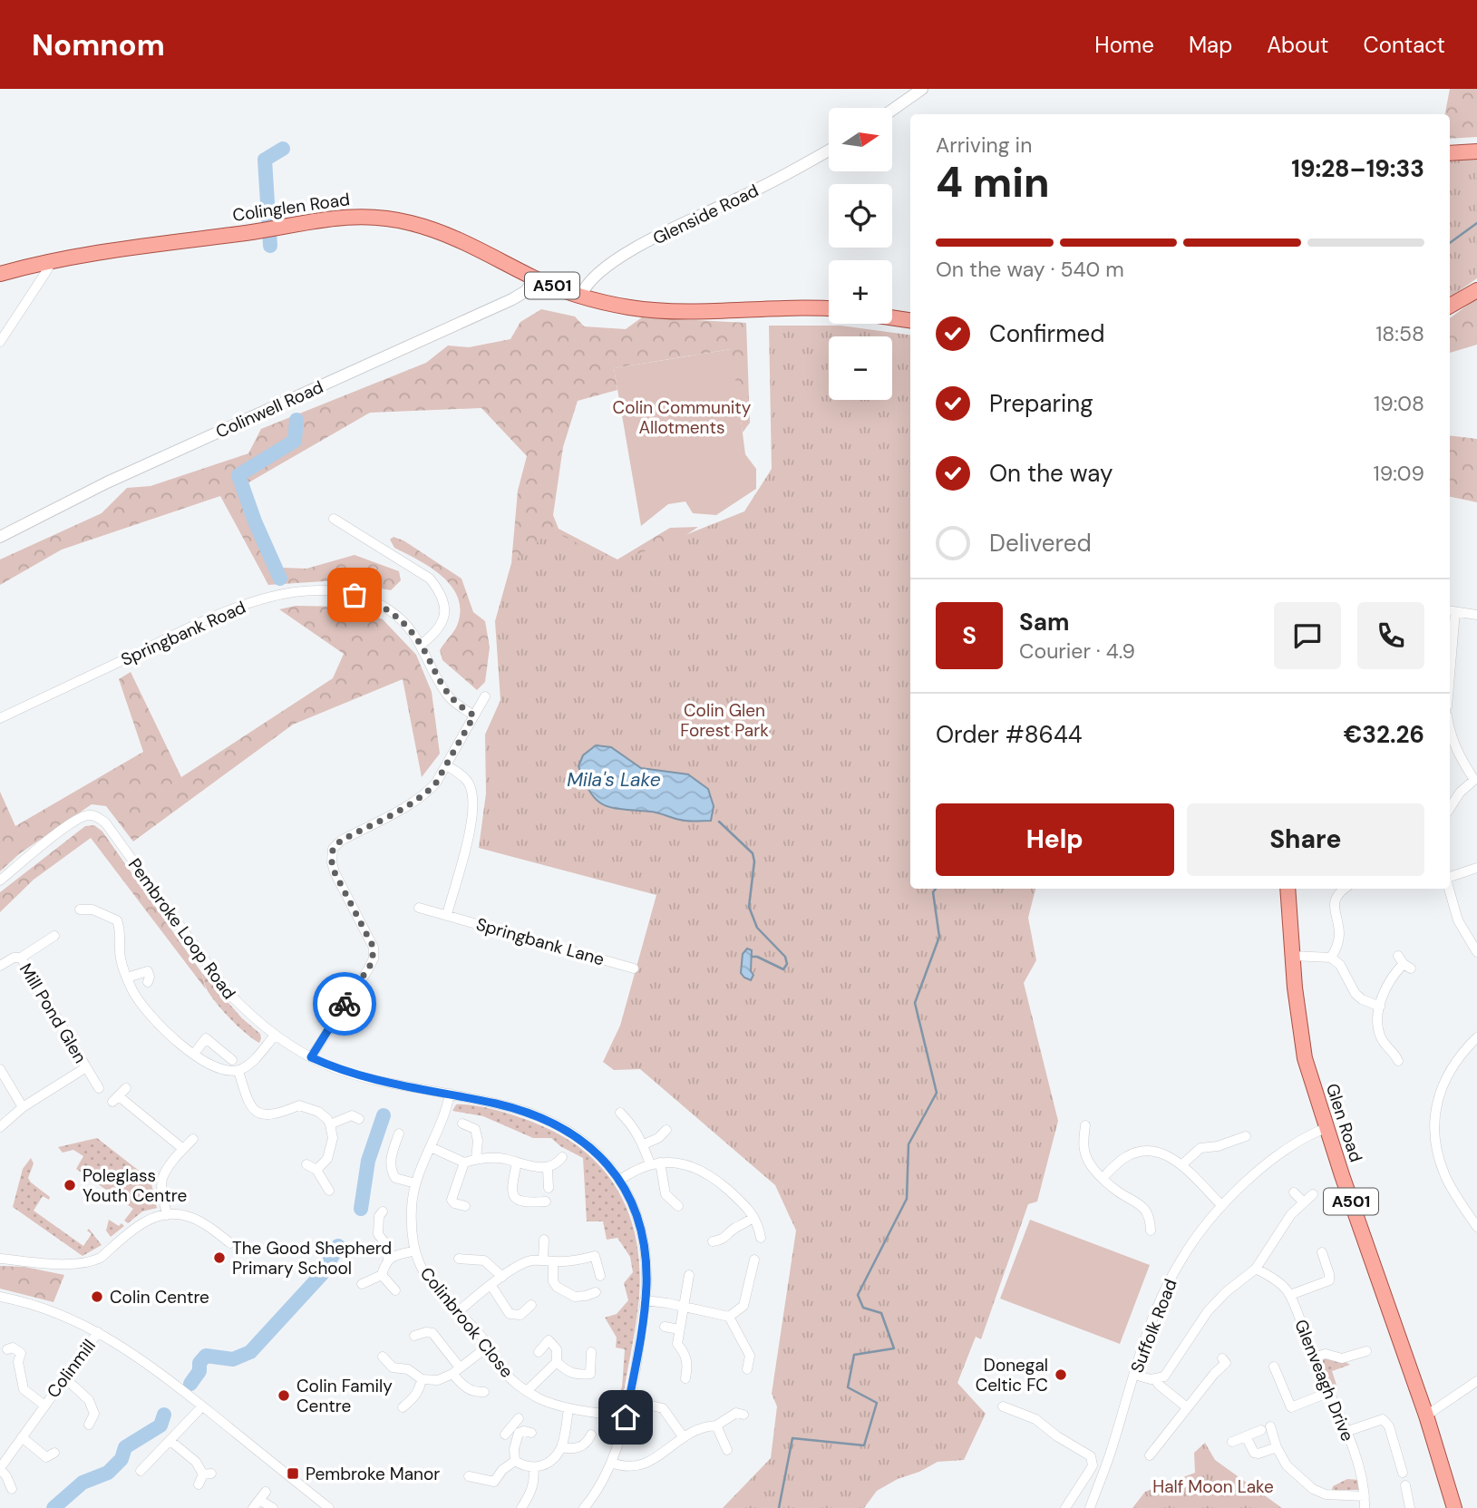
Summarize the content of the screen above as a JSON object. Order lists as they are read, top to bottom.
{
  "streets": {
    "main road": ["Colinglen Road", "A501", "Glen Road"],
    "street": [
      "Glenside Road",
      "Colinwell Road",
      "Springbank Road",
      "Pembroke Loop Road",
      "Springbank Lane",
      "Mill Pond Glen",
      "Colinbrook Close",
      "Suffolk Road",
      "Colinmill",
      "Glenveagh Drive"
    ]
  },
  "crossings": [
    ["Colinglen Road", "Glenside Road"],
    ["Colinglen Road", "Colinwell Road"],
    ["Pembroke Loop Road", "Colinbrook Close"],
    ["Glen Road", "Suffolk Road"]
  ],
  "water": ["Mila's Lake"],
  "parks": ["Colin Community Allotments", "Colin Glen Forest Park", "Half Moon Lake"],
  "places": {
    "other": [
      "Poleglass Youth Centre",
      "The Good Shepherd Primary School",
      "Colin Centre",
      "Donegal Celtic FC",
      "Colin Family Centre"
    ],
    "transit": ["Pembroke Manor"]
  },
  "north": "right",
  "page": {
    "header": "Nomnom",
    "nav": [
      "Home",
      "Map",
      "About",
      "Contact"
    ],
    "map_buttons": ["+", "−"],
    "heading": ["4 min", "Arriving in", "19:28–19:33"],
    "panel": [
      "Sam",
      "Courier · 4.9",
      "Order #8644",
      "€32.26"
    ],
    "bar": "On the way · 540 m",
    "list": [
      ["Confirmed", "18:58"],
      ["Preparing", "19:08"],
      ["On the way", "19:09"],
      "Delivered"
    ],
    "round": "S",
    "buttons": ["Help", "Share"]
  }
}
